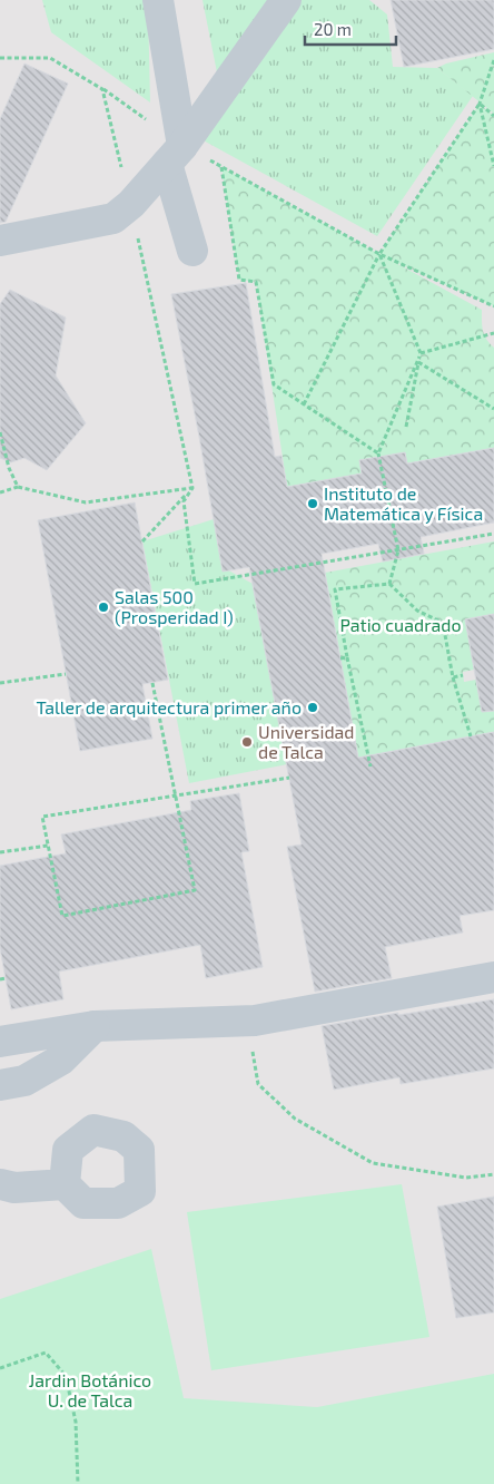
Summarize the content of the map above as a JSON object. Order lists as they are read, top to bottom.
{
  "parks": ["Patio cuadrado", "Jardin Botánico U. de Talca"],
  "places": [
    "Instituto de Matemática y Física",
    "Salas 500 (Prosperidad I)",
    "Taller de arquitectura primer año",
    "Universidad de Talca"
  ],
  "scale_bar": "20 m"
}
